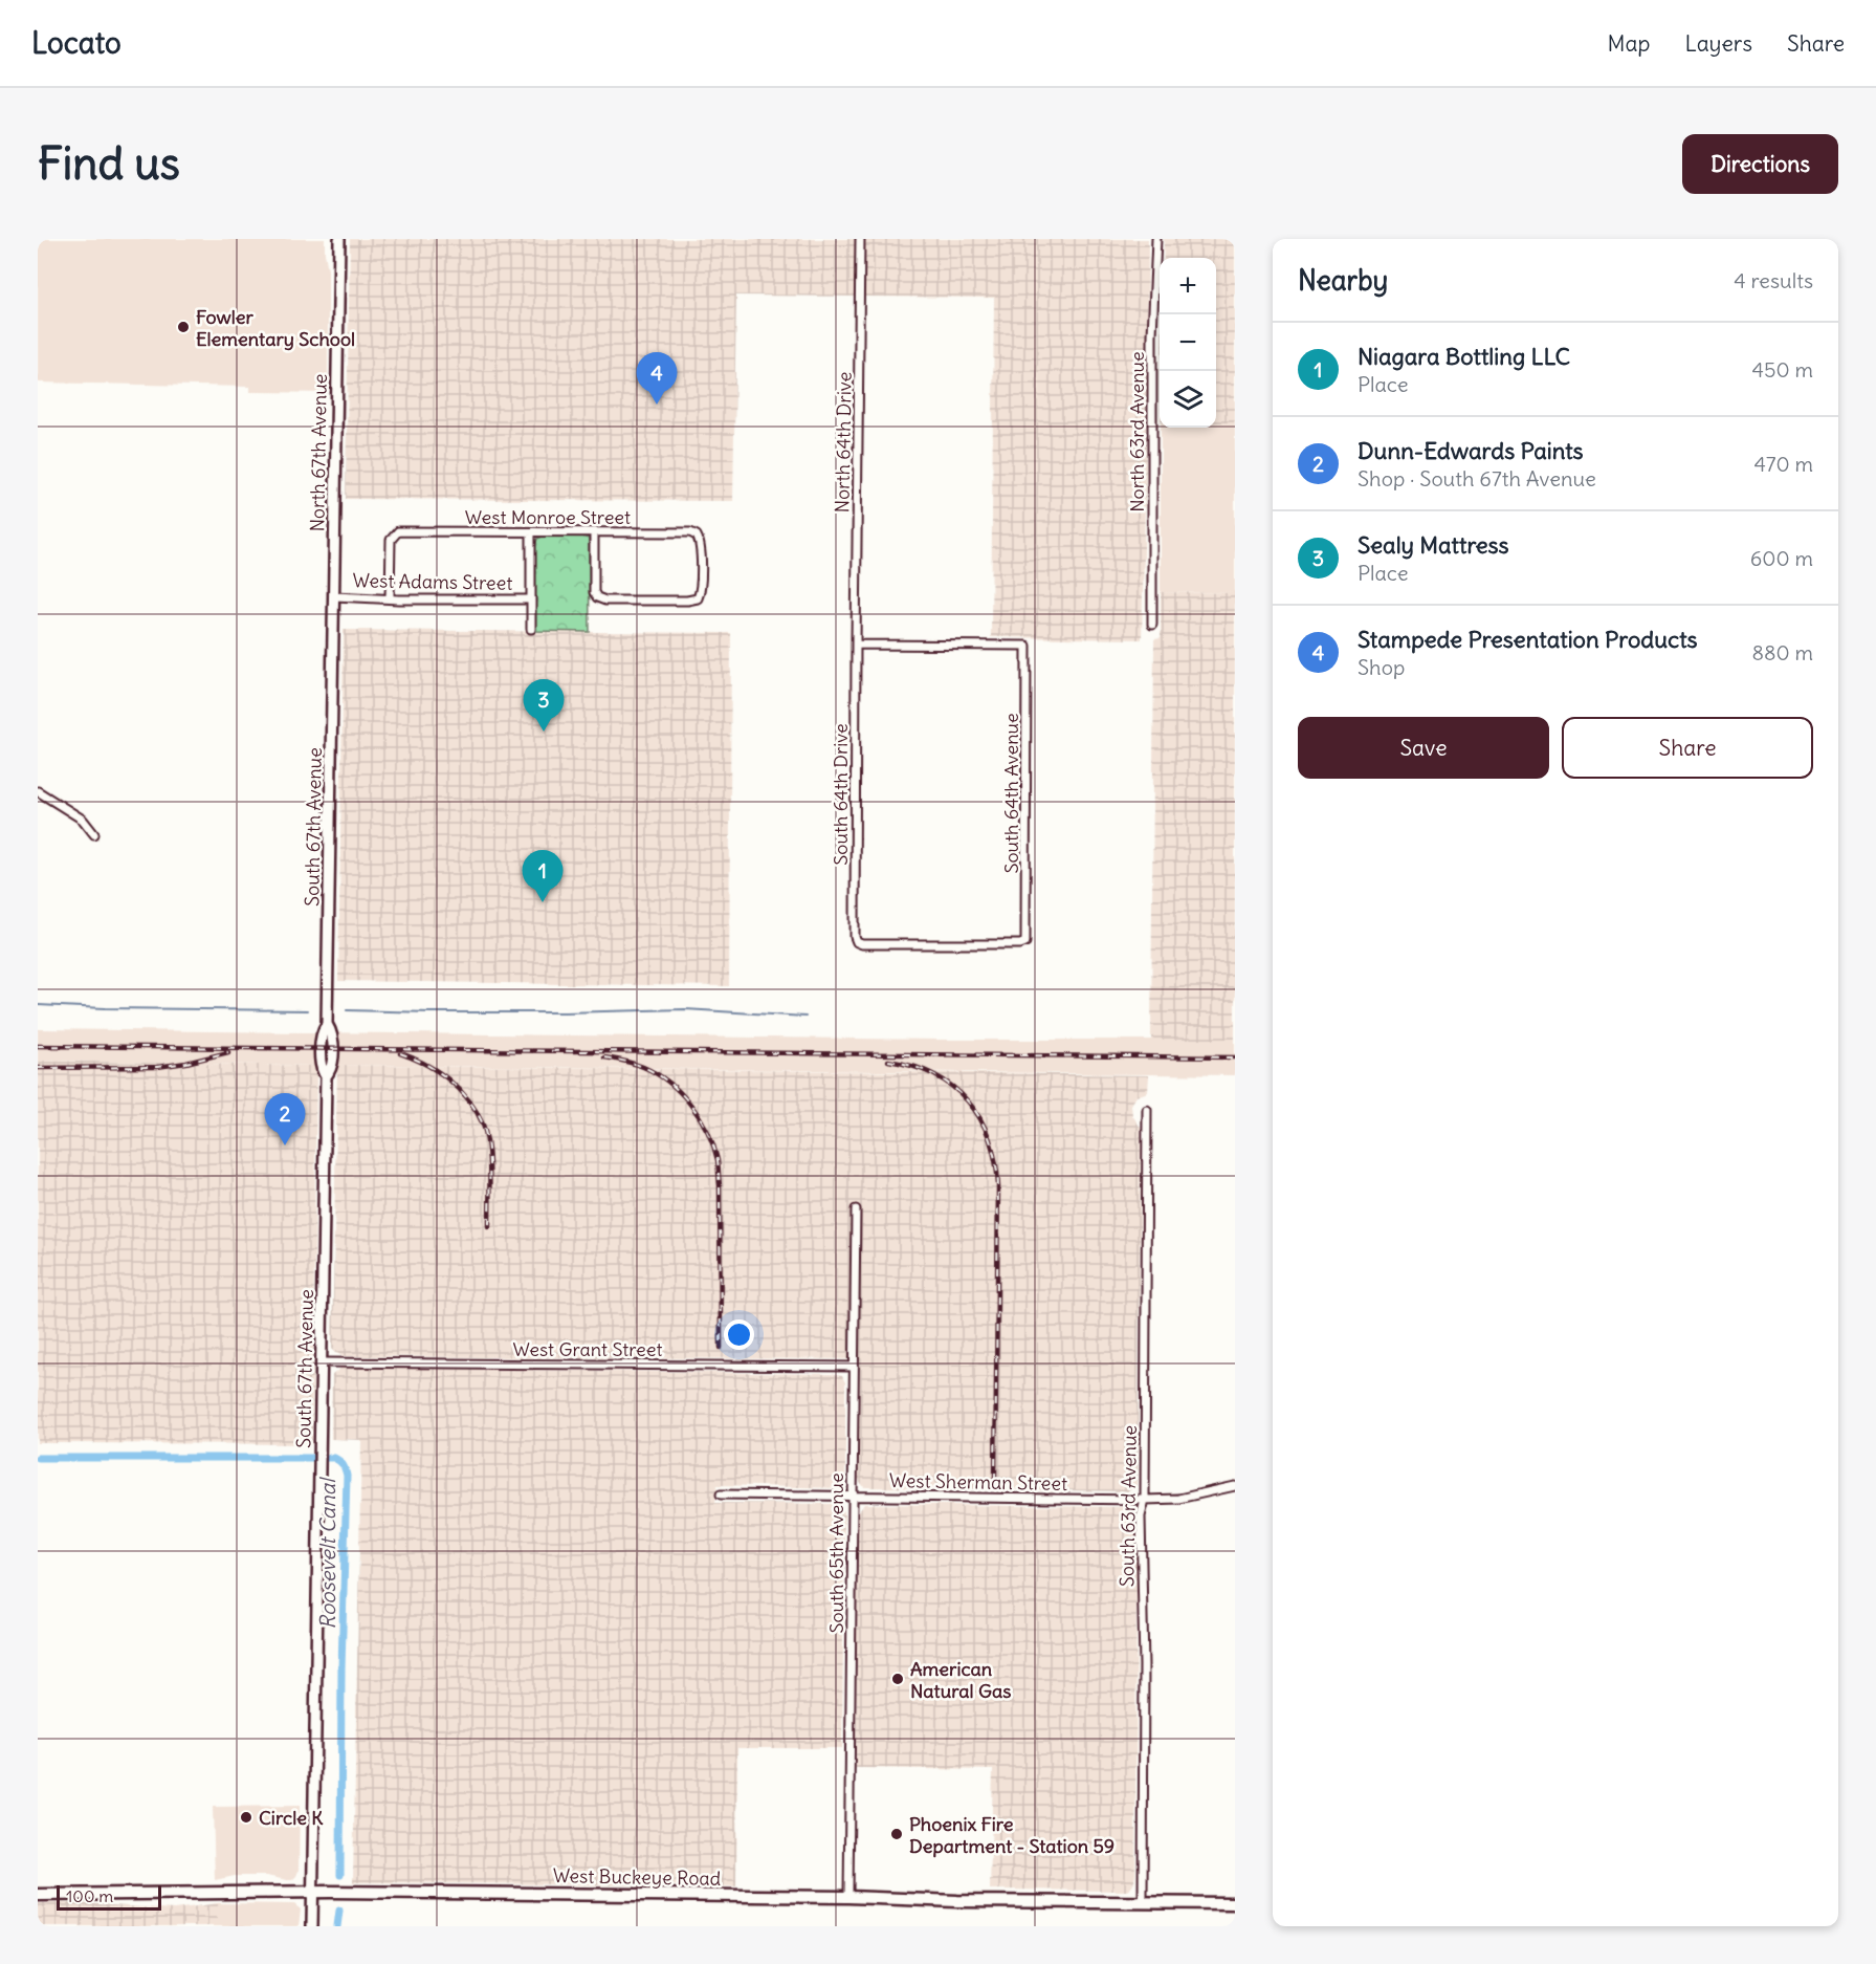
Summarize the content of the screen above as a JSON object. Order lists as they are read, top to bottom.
{
  "streets": {
    "main road": ["North 67th Avenue", "South 67th Avenue", "West Buckeye Road"],
    "street": [
      "North 63rd Avenue",
      "North 64th Drive",
      "West Monroe Street",
      "West Adams Street",
      "South 64th Avenue",
      "South 64th Drive",
      "West Grant Street",
      "West Sherman Street",
      "South 63rd Avenue",
      "South 65th Avenue"
    ]
  },
  "crossings": [
    ["North 64th Drive", "South 64th Avenue"],
    ["North 64th Drive", "South 64th Drive"],
    ["North 67th Avenue", "West Adams Street"],
    ["North 67th Avenue", "South 67th Avenue"],
    ["West Monroe Street", "West Adams Street"],
    ["South 64th Avenue", "South 64th Drive"],
    ["South 67th Avenue", "West Grant Street"],
    ["South 67th Avenue", "West Buckeye Road"],
    ["West Grant Street", "South 65th Avenue"],
    ["West Sherman Street", "South 63rd Avenue"],
    ["West Sherman Street", "South 65th Avenue"],
    ["South 63rd Avenue", "West Buckeye Road"],
    ["South 65th Avenue", "West Buckeye Road"]
  ],
  "water": ["Roosevelt Canal"],
  "places": [
    "Fowler Elementary School",
    "American Natural Gas",
    "Circle K",
    "Phoenix Fire Department - Station 59"
  ],
  "scale_bar": "100 m",
  "page": {
    "header": "Locato",
    "nav": ["Map", "Layers", "Share"],
    "buttons": [
      "Directions",
      ["Save", "Share"]
    ],
    "title": "Find us",
    "heading": ["Nearby", "4 results"],
    "map_buttons": ["+", "−"],
    "list": [
      {
        "mark": "1",
        "name": "Niagara Bottling LLC",
        "note": "Place",
        "value": "450 m"
      },
      {
        "mark": "2",
        "name": "Dunn-Edwards Paints",
        "note": "Shop · South 67th Avenue",
        "value": "470 m"
      },
      {
        "mark": "3",
        "name": "Sealy Mattress",
        "note": "Place",
        "value": "600 m"
      },
      {
        "mark": "4",
        "name": "Stampede Presentation Products",
        "note": "Shop",
        "value": "880 m"
      }
    ],
    "pins": [
      "4",
      "3",
      "1",
      "2"
    ],
    "scale": "100 m"
  }
}
